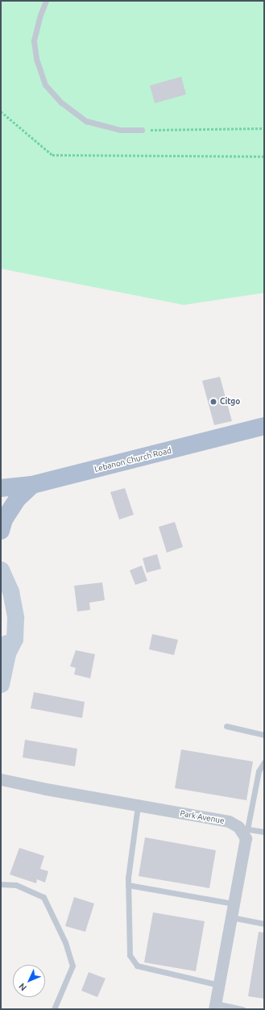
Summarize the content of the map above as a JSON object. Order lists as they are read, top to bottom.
{
  "streets": {
    "main road": ["Lebanon Church Road"],
    "street": ["Park Avenue"]
  },
  "places": ["Citgo"],
  "north": "bottom left"
}
